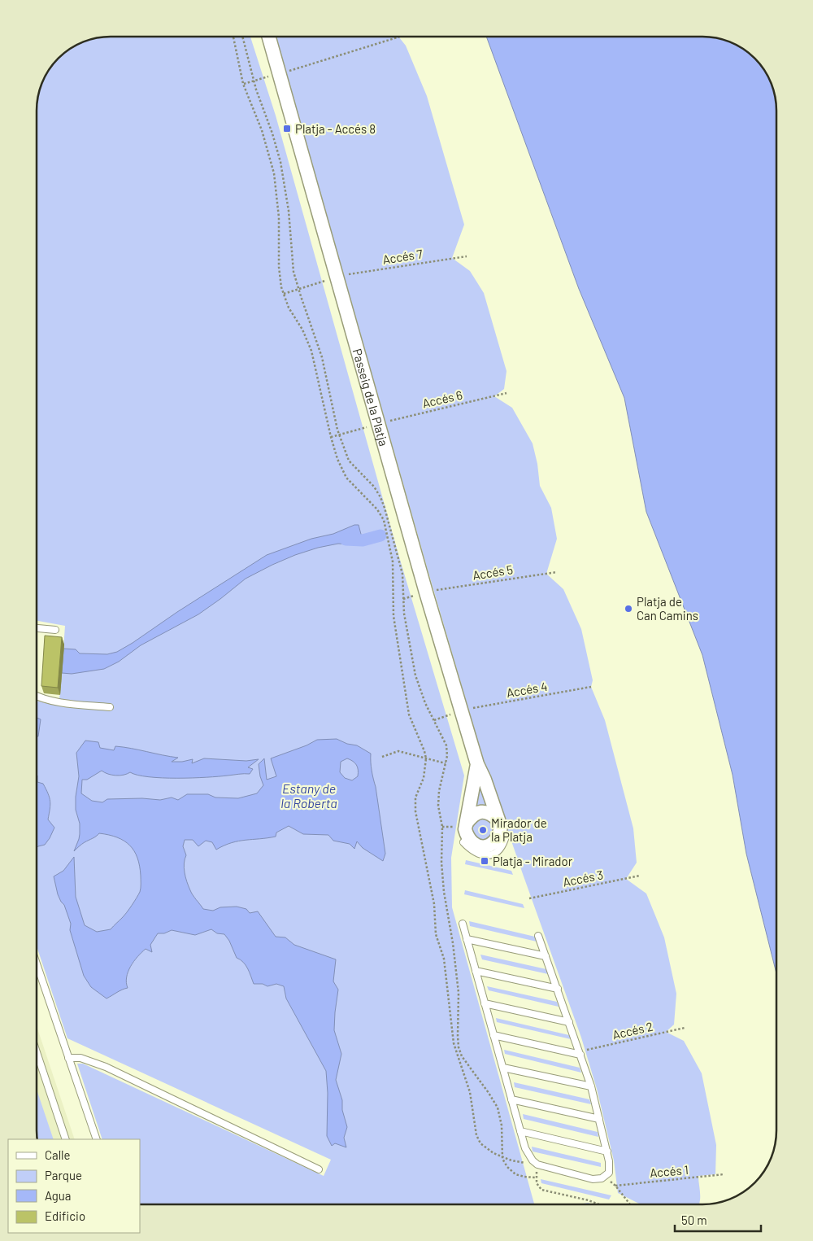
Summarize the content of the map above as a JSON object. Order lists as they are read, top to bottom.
{
  "streets": {
    "street": ["Passeig de la Platja"],
    "path": [
      "Accés 7",
      "Accés 6",
      "Accés 5",
      "Accés 4",
      "Accés 3",
      "Accés 2",
      "Accés 1"
    ]
  },
  "water": ["Estany de la Roberta"],
  "places": {
    "transit": ["Platja - Accés 8", "Platja - Mirador"],
    "other": ["Platja de Can Camins", "Mirador de la Platja"]
  },
  "legend": [
    "Calle",
    "Parque",
    "Agua",
    "Edificio"
  ],
  "scale_bar": "50 m"
}
